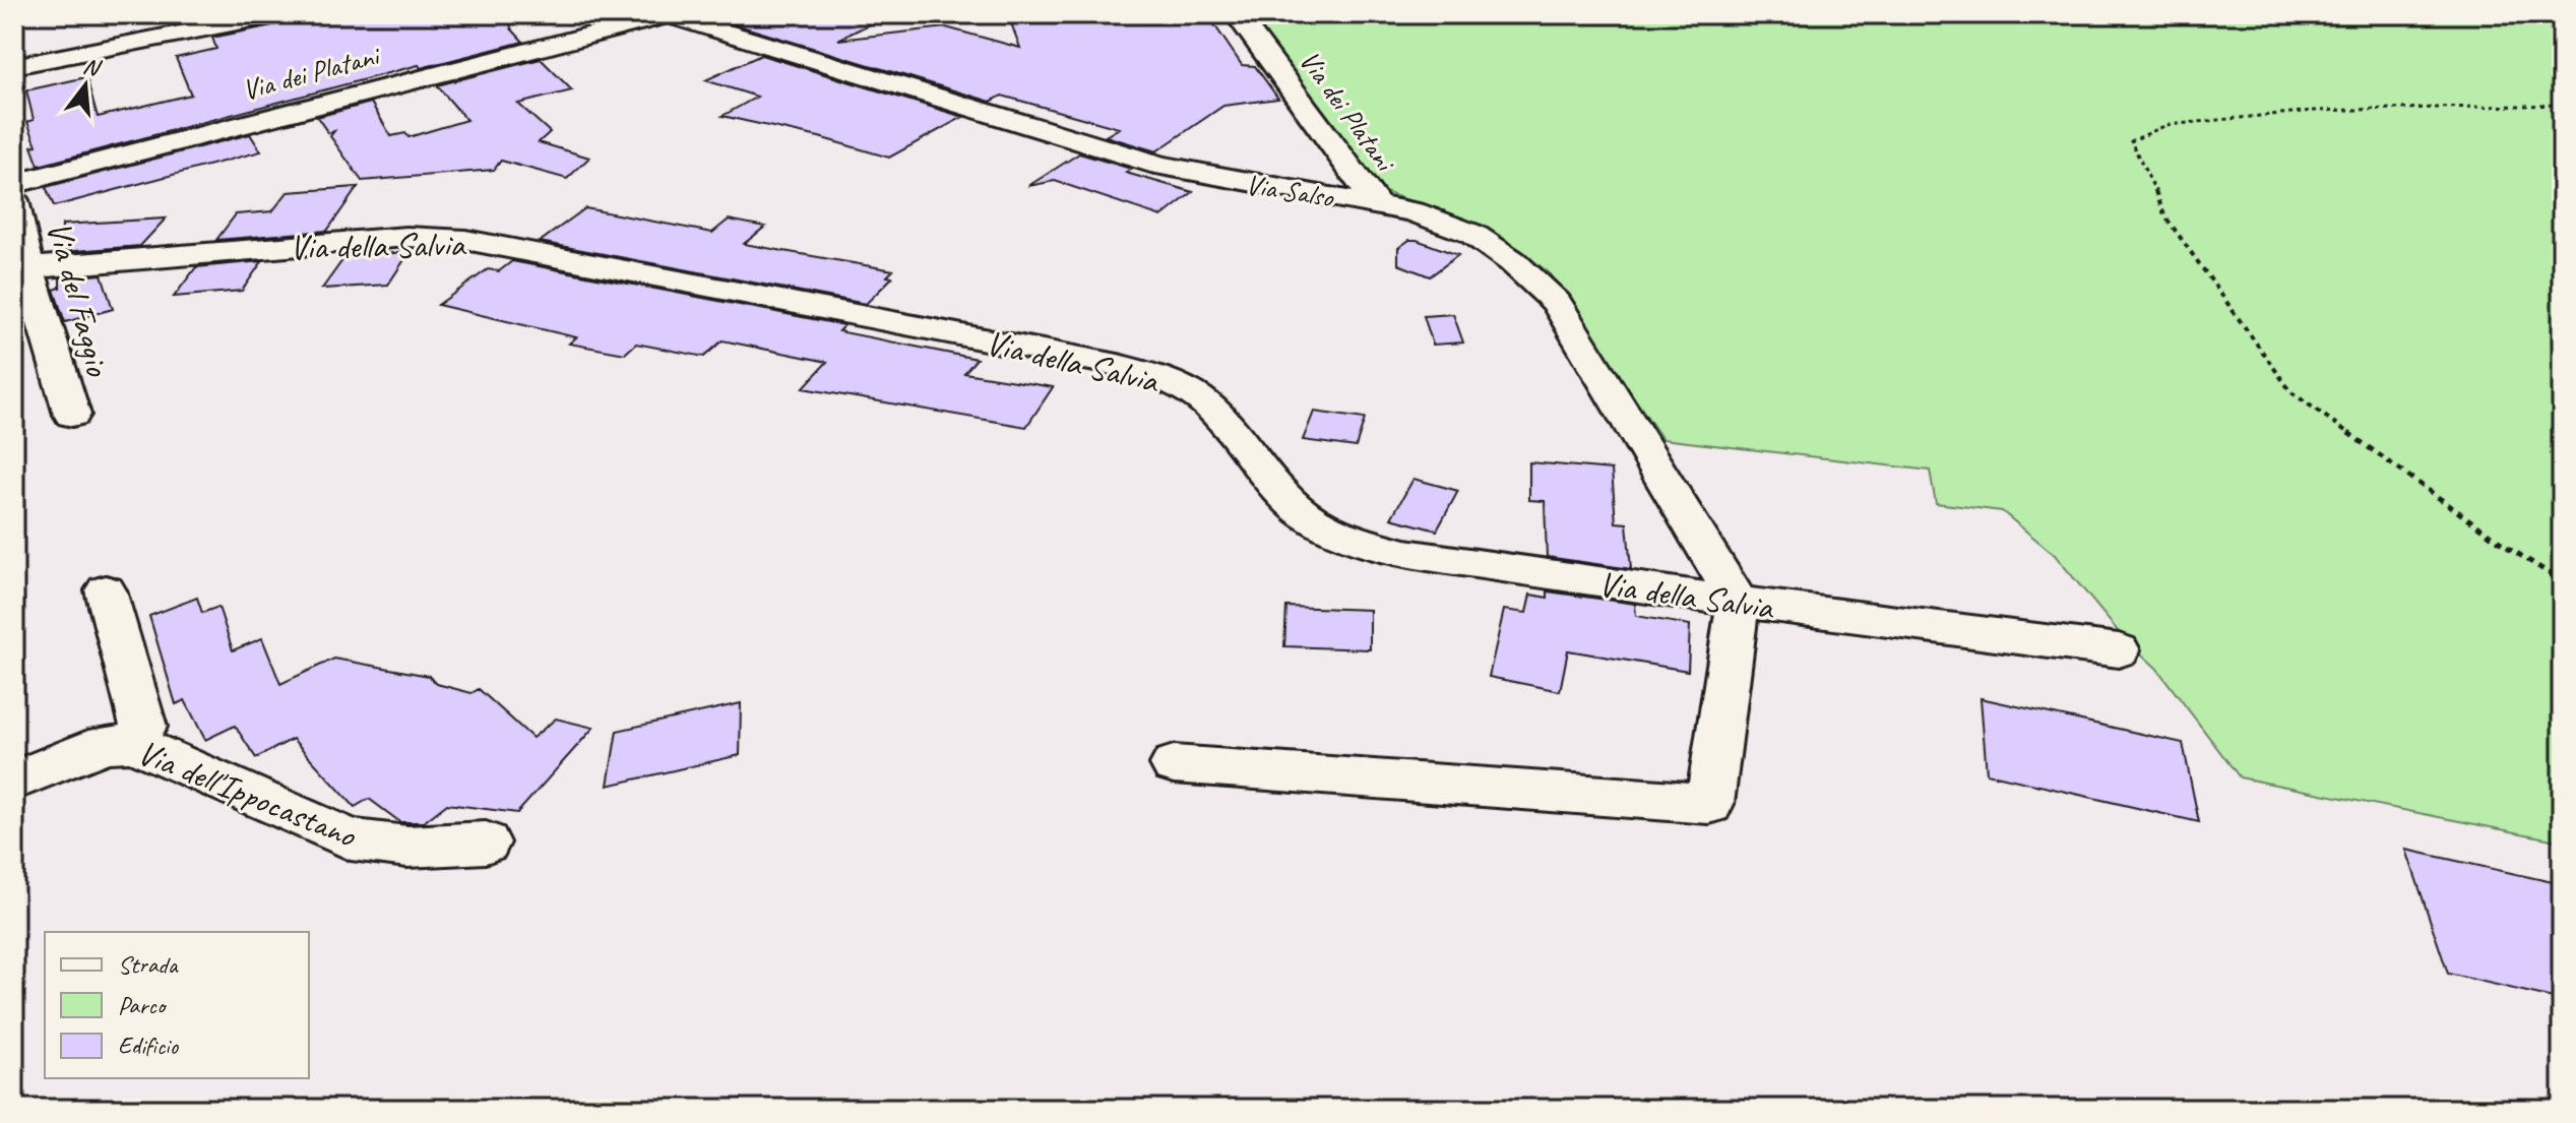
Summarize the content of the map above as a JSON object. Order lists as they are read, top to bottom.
{
  "streets": {
    "street": [
      "Via dei Platani",
      "Via Salso",
      "Via della Salvia",
      "Via del Faggio",
      "Via dell'Ippocastano"
    ]
  },
  "crossings": [
    ["Via dei Platani", "Via Salso"],
    ["Via Salso", "Via della Salvia"],
    ["Via della Salvia", "Via del Faggio"]
  ],
  "legend": ["Strada", "Parco", "Edificio"],
  "north": "top"
}
